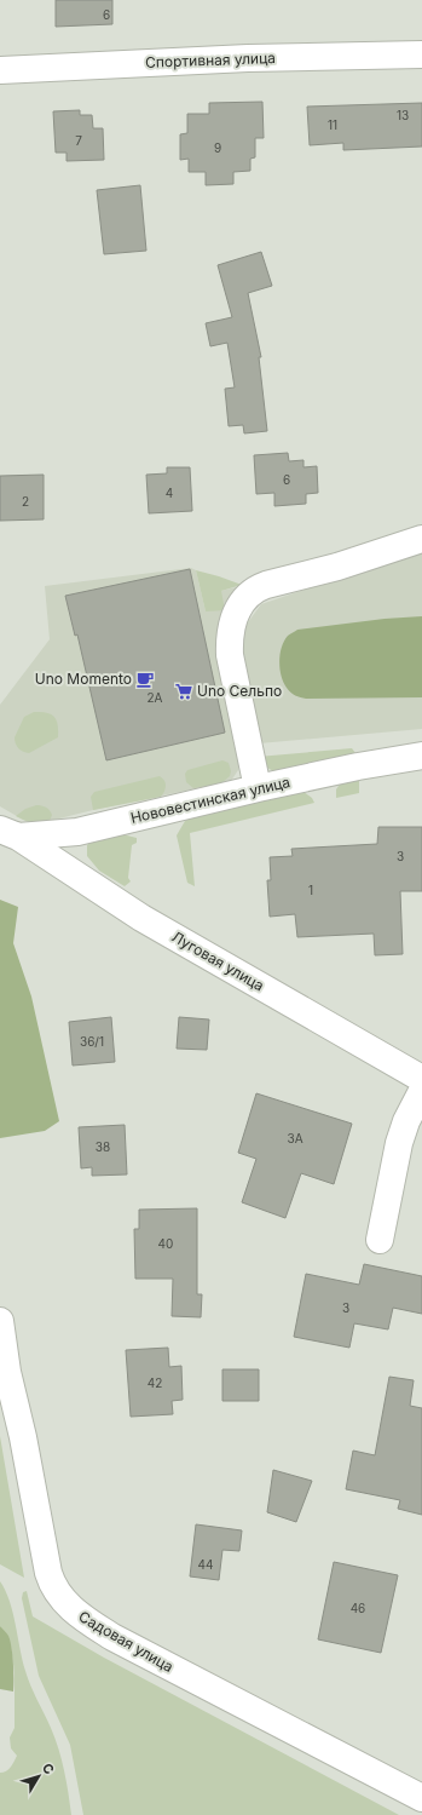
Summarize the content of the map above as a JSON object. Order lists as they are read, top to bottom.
{
  "streets": {
    "street": [
      "Спортивная улица",
      "Нововестинская улица",
      "Луговая улица",
      "Садовая улица"
    ]
  },
  "crossings": [
    ["Нововестинская улица", "Луговая улица"]
  ],
  "places": {
    "cafe": ["Uno Momento"],
    "supermarket": ["Uno Сельпо"]
  },
  "house_numbers": [
    "6",
    "13",
    "11",
    "7",
    "9",
    "6",
    "4",
    "2",
    "2А",
    "3",
    "1",
    "36/1",
    "3А",
    "38",
    "40",
    "3",
    "42",
    "44",
    "46"
  ],
  "north": "top right"
}
